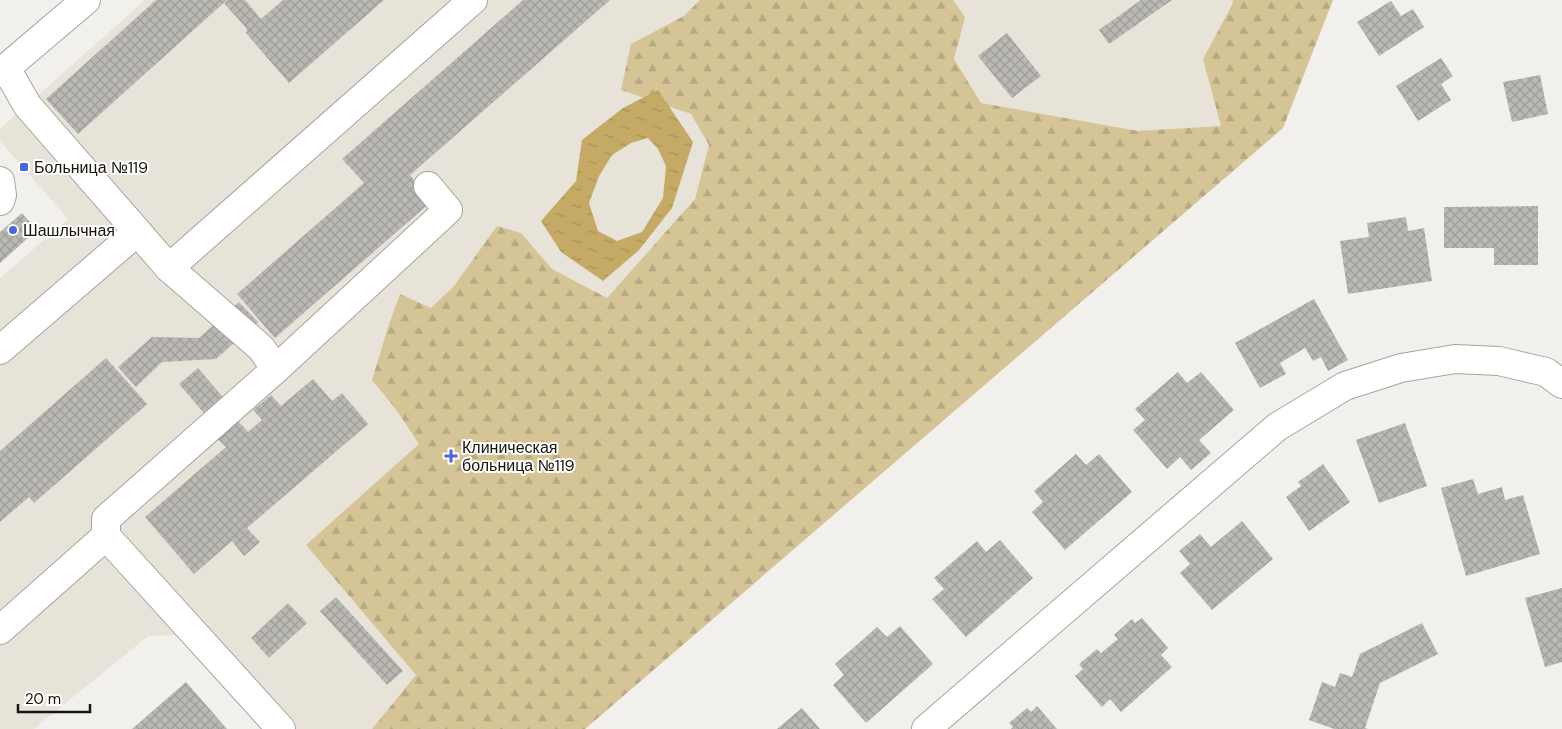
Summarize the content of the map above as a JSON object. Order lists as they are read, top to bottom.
{
  "places": {
    "transit": ["Больница №119"],
    "other": ["Шашлычная"],
    "health": ["Клиническая больница №119"]
  },
  "scale_bar": "20 m"
}
